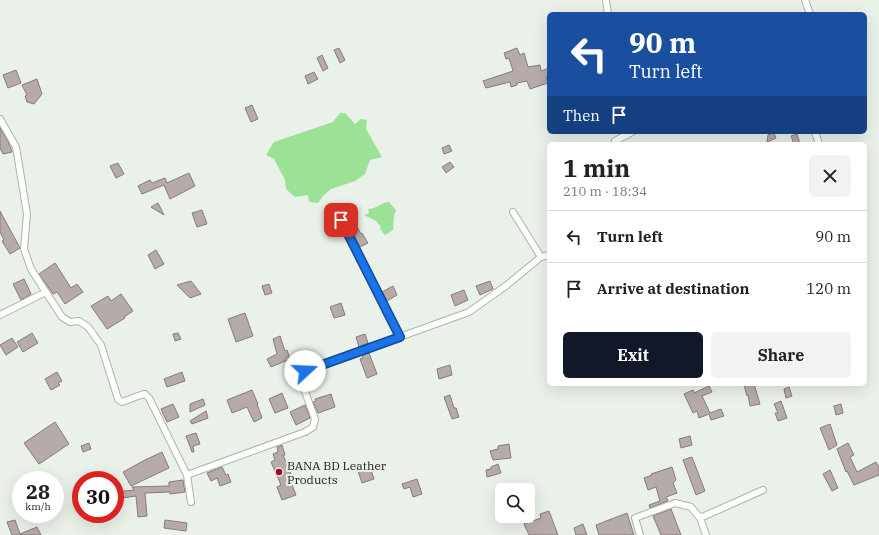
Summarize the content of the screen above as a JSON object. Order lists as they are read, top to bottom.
{
  "places": ["BANA BD Leather Products"],
  "page": {
    "turn": ["90 m", "Turn left"],
    "then": "Then",
    "heading": ["1 min", "210 m · 18:34"],
    "list": [
      {
        "name": "Turn left",
        "value": "90 m"
      },
      {
        "name": "Arrive at destination",
        "value": "120 m"
      }
    ],
    "buttons": ["Exit", "Share"],
    "speed": "28 km/h",
    "limit": "30"
  }
}
